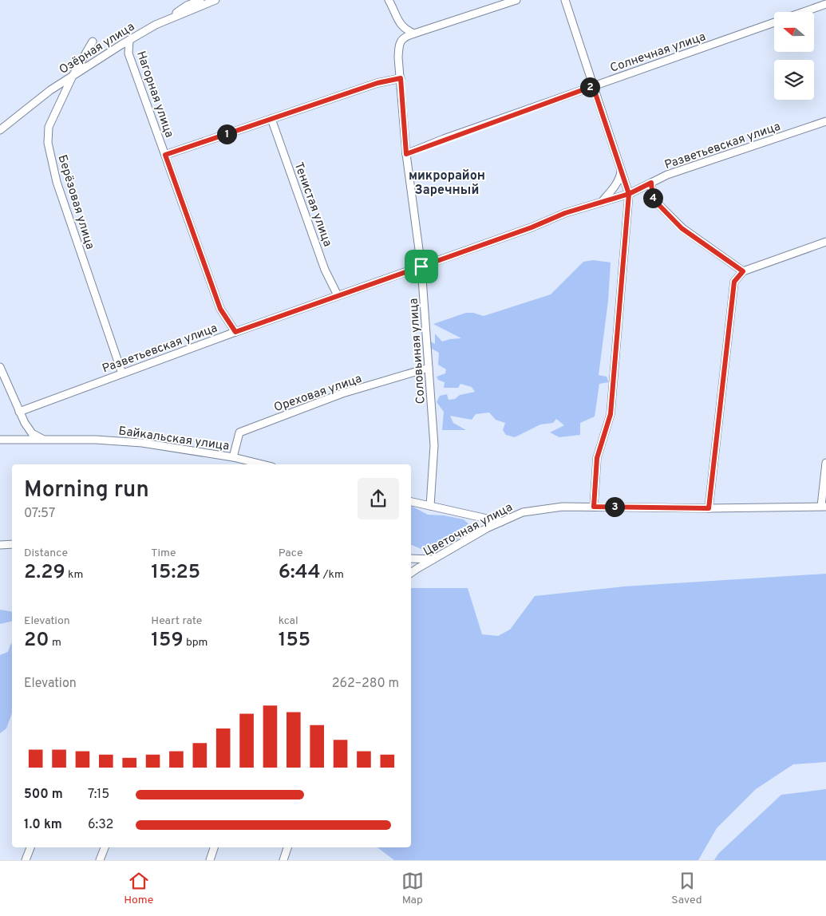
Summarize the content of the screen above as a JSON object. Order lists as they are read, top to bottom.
{
  "streets": {
    "street": [
      "Озёрная улица",
      "Солнечная улица",
      "Нагорная улица",
      "Разветьевская улица",
      "Берёзовая улица",
      "Тенистая улица",
      "Соловьиная улица",
      "Ореховая улица",
      "Байкальская улица",
      "Цветочная улица"
    ]
  },
  "crossings": [
    ["Озёрная улица", "Нагорная улица"],
    ["Озёрная улица", "Берёзовая улица"],
    ["Солнечная улица", "Соловьиная улица"],
    ["Нагорная улица", "Разветьевская улица"],
    ["Разветьевская улица", "Берёзовая улица"],
    ["Разветьевская улица", "Тенистая улица"],
    ["Разветьевская улица", "Соловьиная улица"],
    ["Соловьиная улица", "Ореховая улица"],
    ["Ореховая улица", "Байкальская улица"]
  ],
  "districts": ["микрорайон Заречный"],
  "north": "left",
  "page": {
    "pins": [
      "2",
      "1",
      "4",
      "3"
    ],
    "heading": ["Morning run", "07:57"],
    "stats": [
      ["Distance", "2.29 km"],
      ["Time", "15:25"],
      ["Pace", "6:44 /km"],
      ["Elevation", "20 m"],
      ["Heart rate", "159 bpm"],
      ["kcal", "155"]
    ],
    "chart": ["Elevation", "262–280 m"],
    "list": [
      {
        "name": "500 m",
        "note": "7:15"
      },
      {
        "name": "1.0 km",
        "note": "6:32"
      }
    ],
    "tabs": ["Home", "Map", "Saved"]
  }
}
